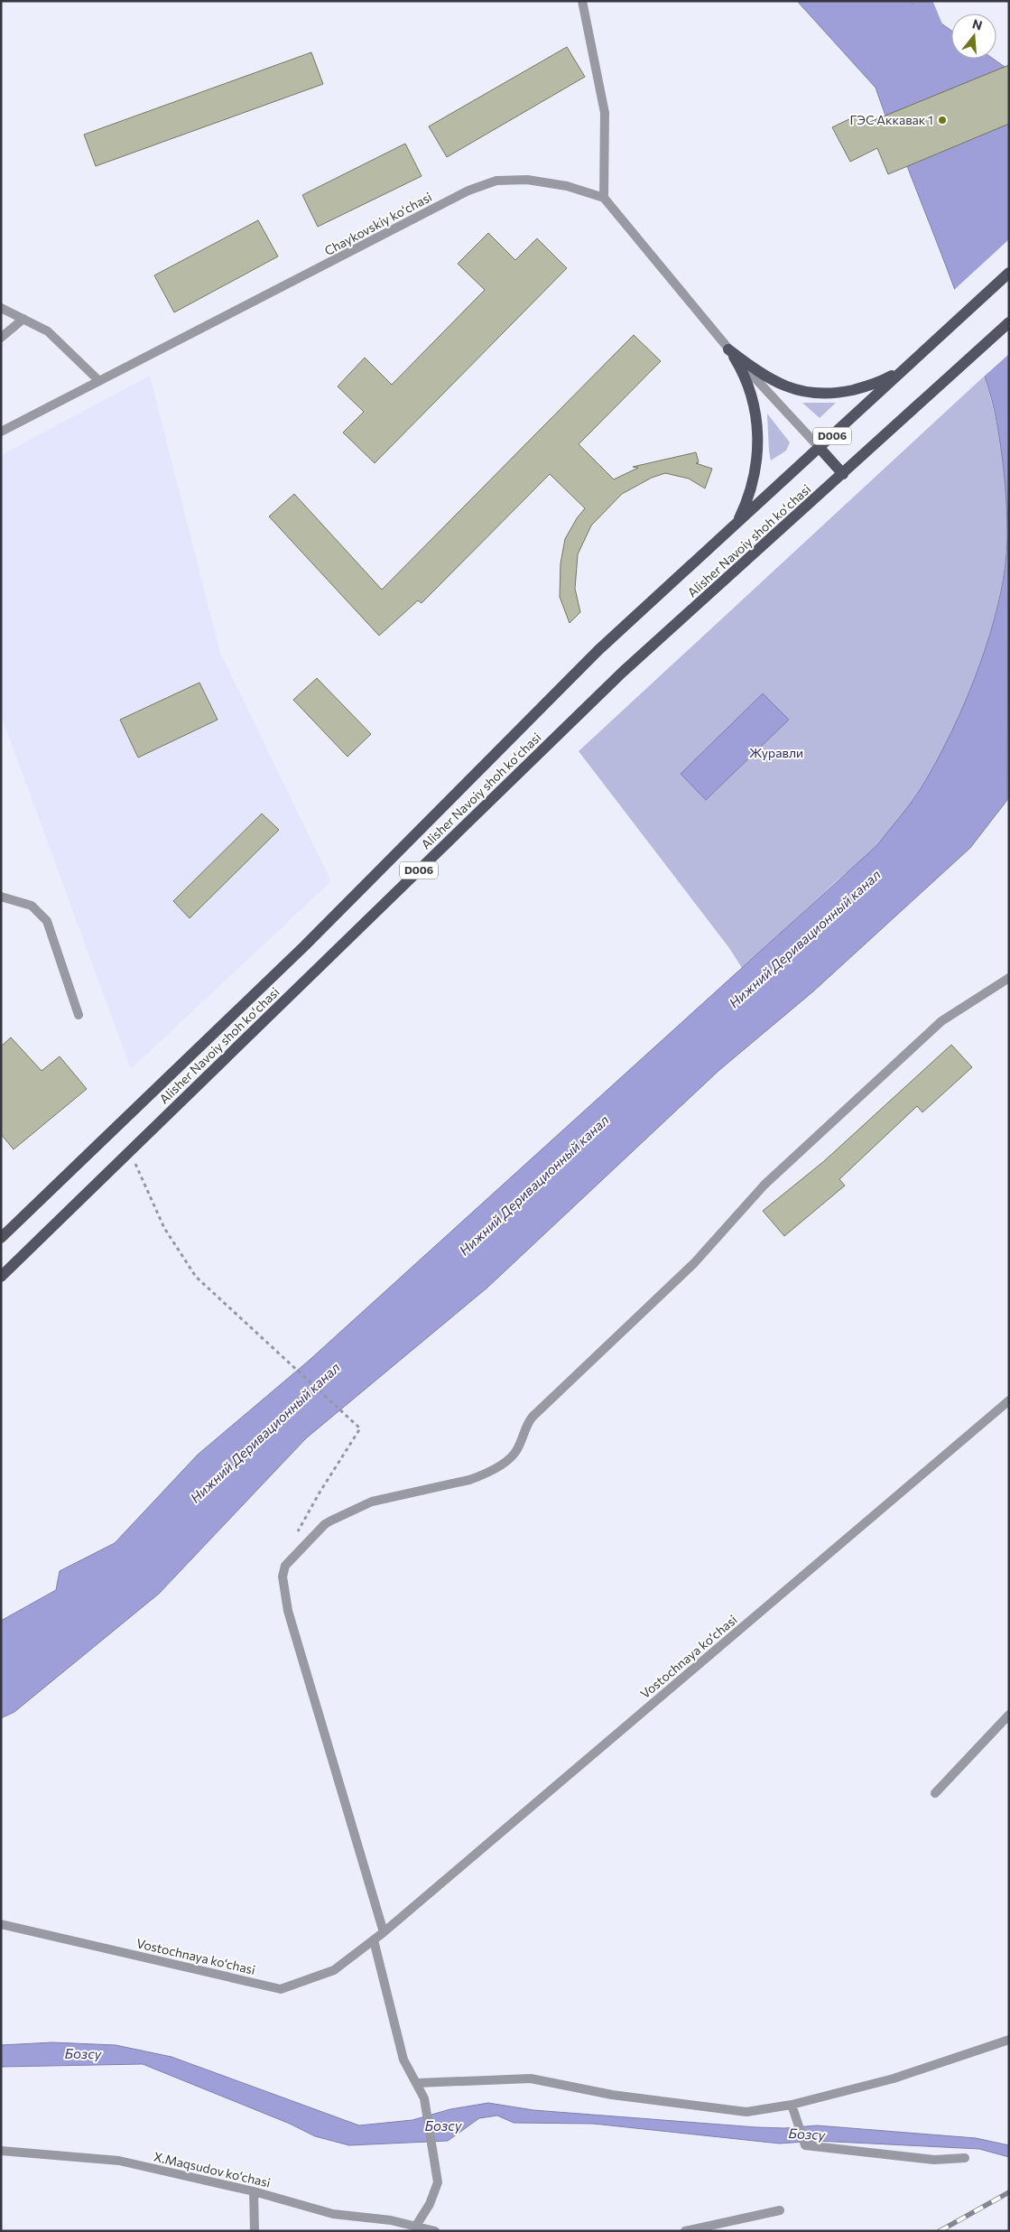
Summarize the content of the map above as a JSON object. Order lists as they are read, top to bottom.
{
  "streets": {
    "main road": ["D006", "Alisher Navoiy shoh koʻchasi"],
    "street": ["Chaykovskiy ko‘chasi", "Vostochnaya ko‘chasi", "X.Maqsudov ko‘chasi"]
  },
  "water": ["Нижний Деривационный канал", "Бозсу"],
  "parks": ["Журавли"],
  "places": ["ГЭС Аккавак 1"],
  "north": "top"
}
